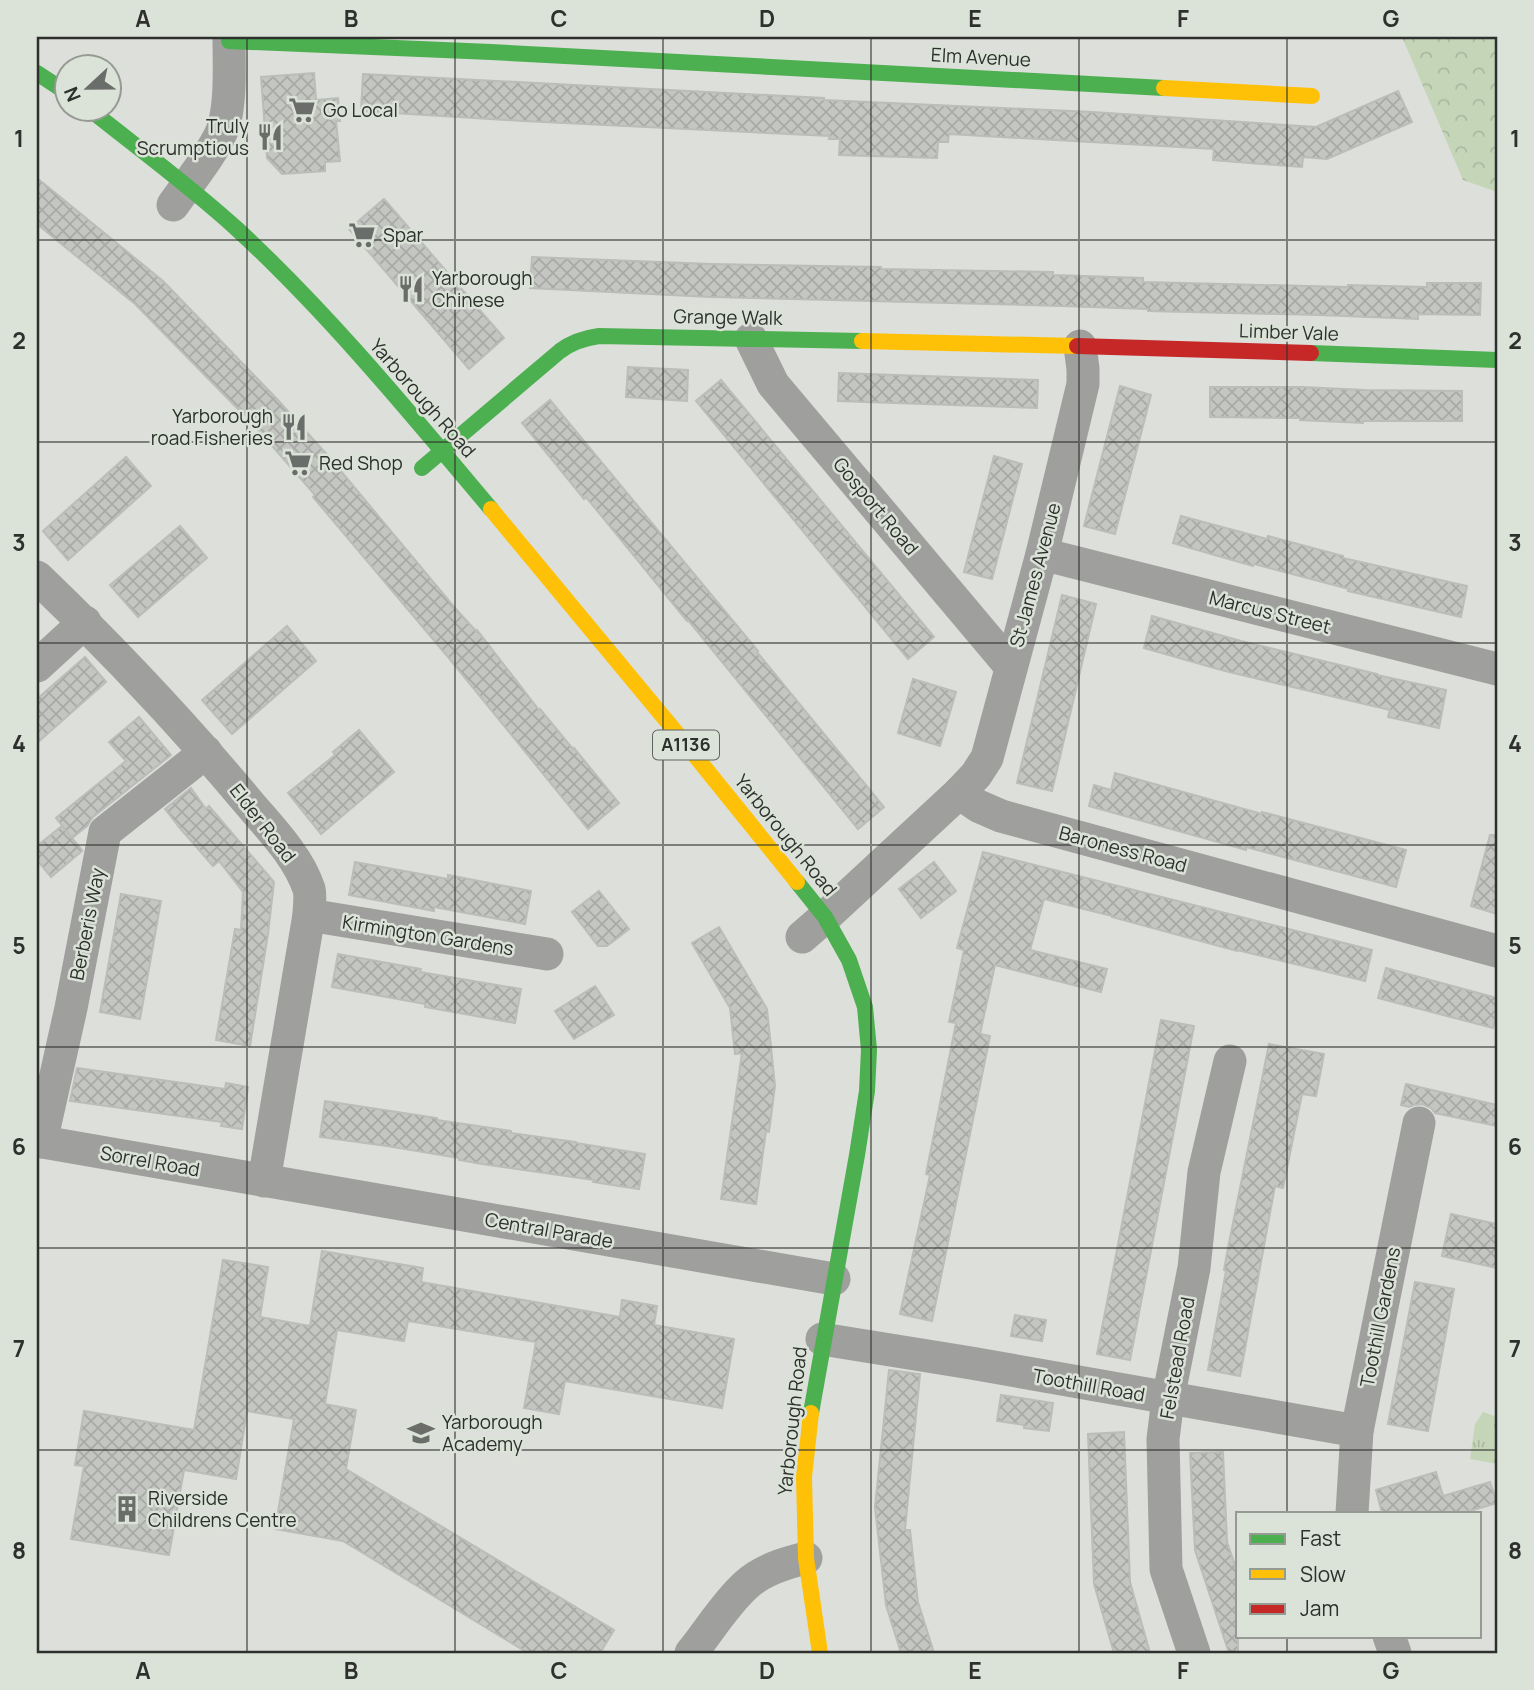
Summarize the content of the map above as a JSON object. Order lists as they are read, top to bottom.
{
  "streets": {
    "street": [
      "Elm Avenue",
      "Grange Walk",
      "Limber Vale",
      "Yarborough Road",
      "Gosport Road",
      "St James Avenue",
      "Marcus Street",
      "A1136",
      "Elder Road",
      "Baroness Road",
      "Berberis Way",
      "Kirmington Gardens",
      "Sorrel Road",
      "Central Parade",
      "Toothill Gardens",
      "Felstead Road",
      "Toothill Road"
    ]
  },
  "crossings": [
    ["Grange Walk", "Limber Vale"],
    ["Grange Walk", "Yarborough Road"],
    ["Grange Walk", "Gosport Road"],
    ["Grange Walk", "St James Avenue"],
    ["Limber Vale", "St James Avenue"],
    ["Yarborough Road", "Central Parade"],
    ["Yarborough Road", "Toothill Road"],
    ["Gosport Road", "St James Avenue"],
    ["St James Avenue", "Marcus Street"],
    ["St James Avenue", "Baroness Road"],
    ["Elder Road", "Berberis Way"],
    ["Elder Road", "Kirmington Gardens"],
    ["Elder Road", "Sorrel Road"],
    ["Elder Road", "Central Parade"],
    ["Berberis Way", "Sorrel Road"],
    ["Sorrel Road", "Central Parade"],
    ["Toothill Gardens", "Toothill Road"],
    ["Felstead Road", "Toothill Road"]
  ],
  "places": {
    "supermarket": ["Go Local", "Spar", "Red Shop"],
    "restaurant": ["Truly Scrumptious", "Yarborough Chinese", "Yarborough road Fisheries"],
    "school or university": ["Yarborough Academy"],
    "building": ["Riverside Childrens Centre"]
  },
  "legend": ["Fast", "Slow", "Jam"],
  "north": "left",
  "grid": {
    "columns": [
      "A",
      "B",
      "C",
      "D",
      "E",
      "F",
      "G"
    ],
    "rows": [
      "1",
      "2",
      "3",
      "4",
      "5",
      "6",
      "7",
      "8"
    ]
  }
}
